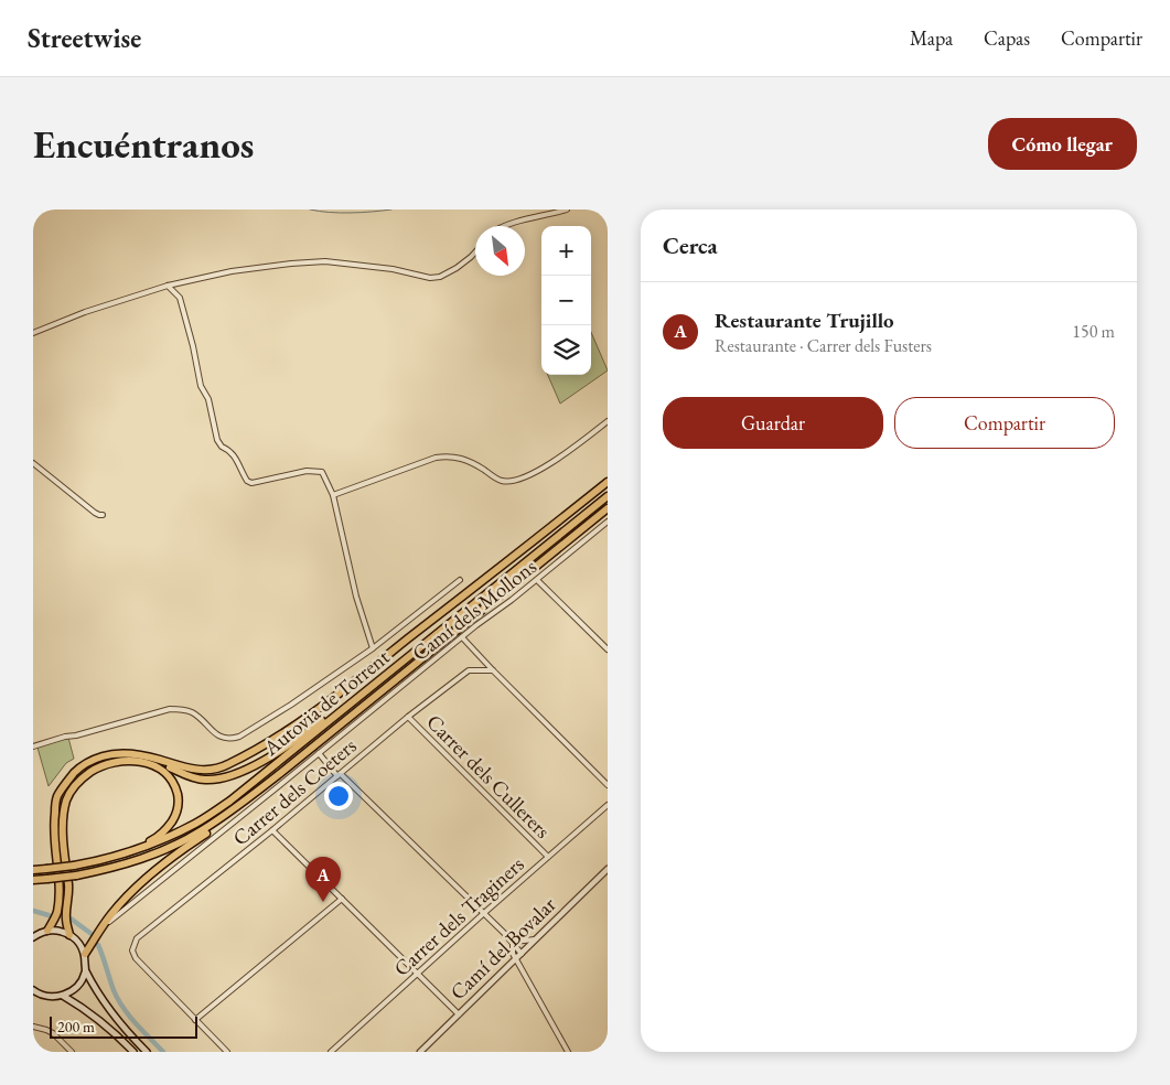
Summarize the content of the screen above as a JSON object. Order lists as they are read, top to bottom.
{
  "streets": {
    "highway": ["Autovia de Torrent"],
    "street": [
      "Camí dels Mollons",
      "Carrer dels Cullerers",
      "Carrer dels Coeters",
      "Carrer dels Traginers",
      "Camí del Bovalar"
    ]
  },
  "crossings": [
    ["Carrer dels Cullerers", "Carrer dels Coeters"],
    ["Carrer dels Cullerers", "Carrer dels Traginers"]
  ],
  "scale_bar": "200 m",
  "north": "bottom right",
  "page": {
    "header": "Streetwise",
    "nav": ["Mapa", "Capas", "Compartir"],
    "buttons": [
      "Cómo llegar",
      ["Guardar", "Compartir"]
    ],
    "title": "Encuéntranos",
    "heading": "Cerca",
    "map_buttons": ["+", "−"],
    "list": [
      {
        "mark": "A",
        "name": "Restaurante Trujillo",
        "note": "Restaurante · Carrer dels Fusters",
        "value": "150 m"
      }
    ],
    "pins": "A",
    "scale": "200 m"
  }
}
